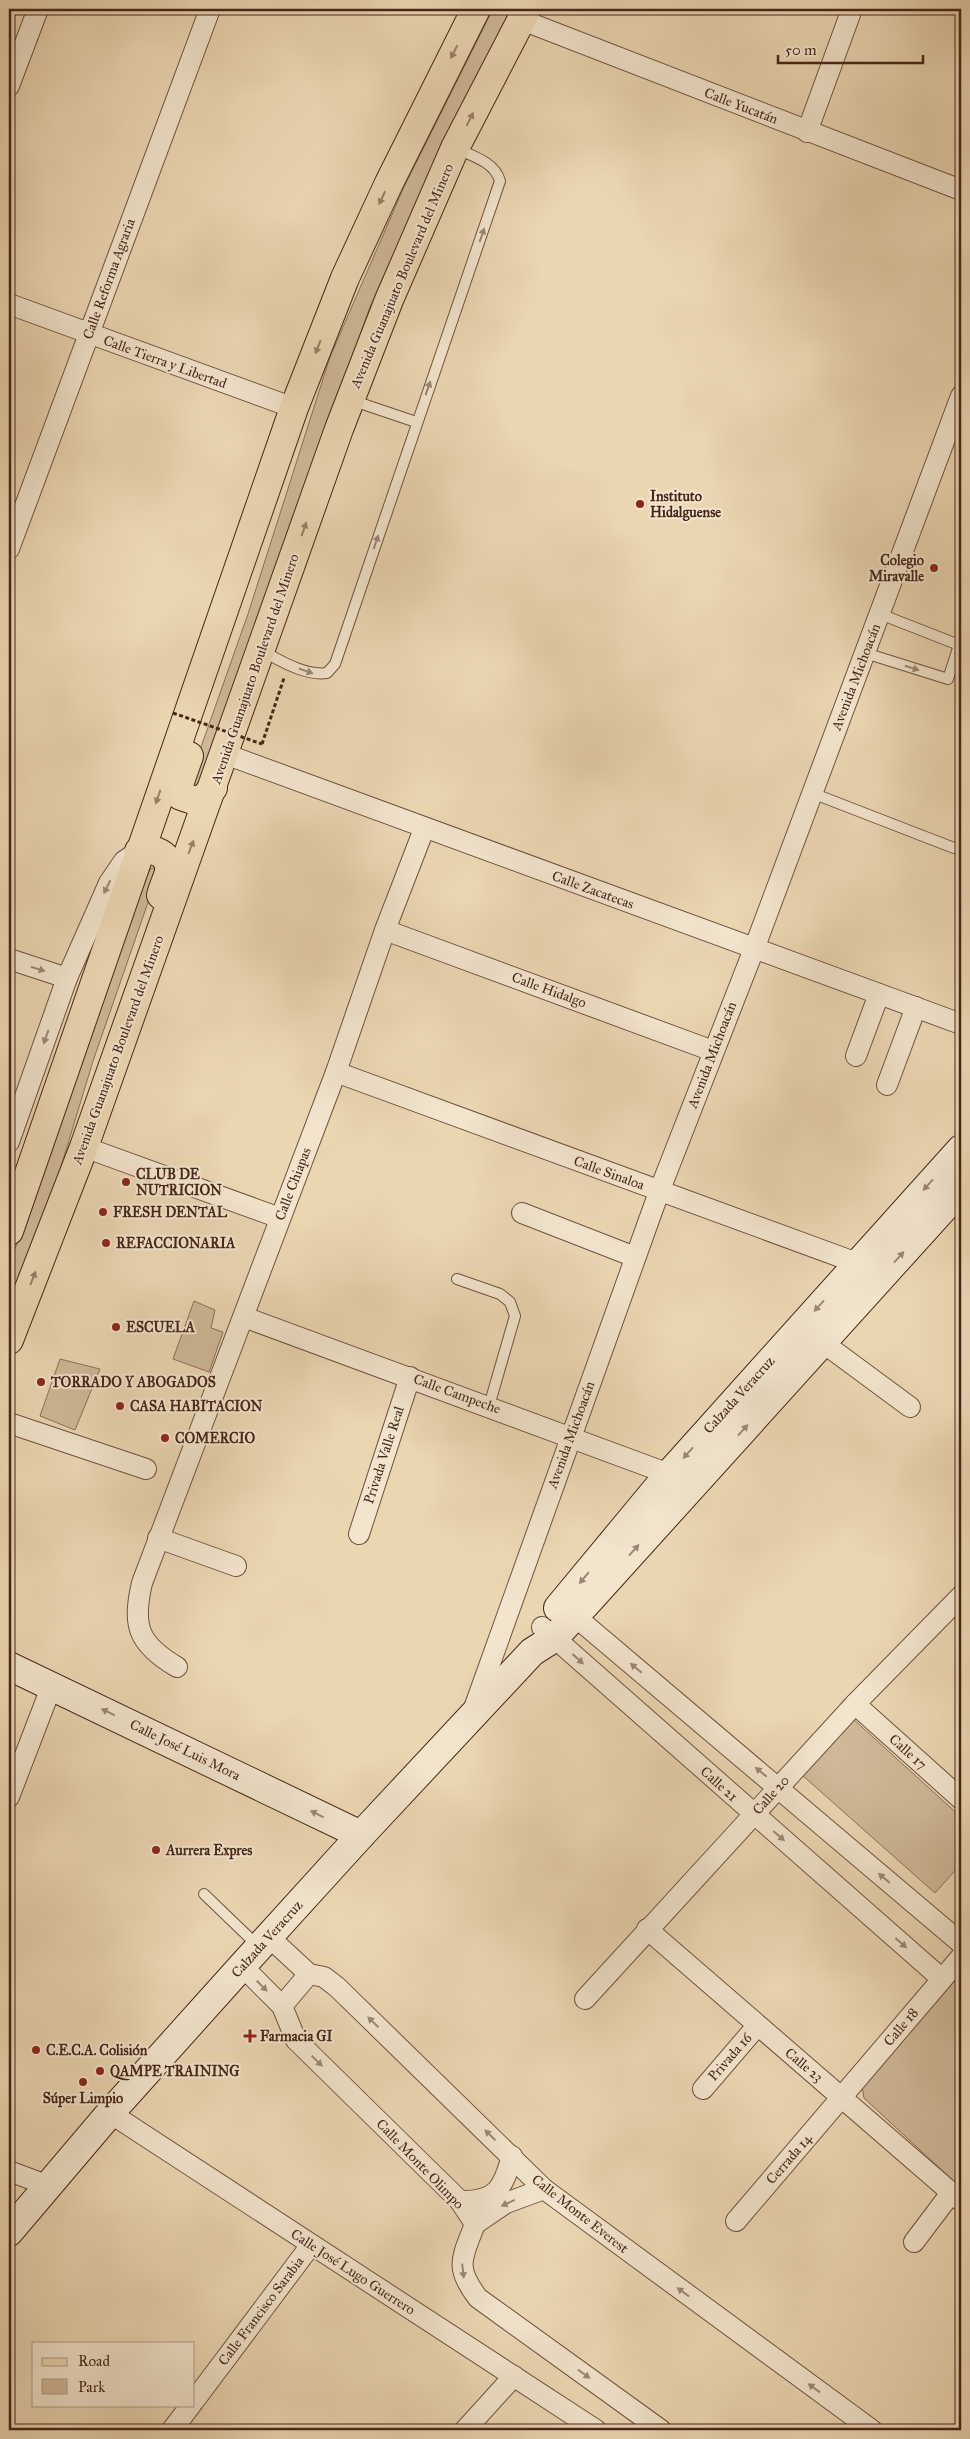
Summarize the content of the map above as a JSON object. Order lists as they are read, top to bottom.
{
  "streets": {
    "main road": ["Avenida Guanajuato Boulevard del Minero"],
    "street": [
      "Calle Yucatán",
      "Calle Reforma Agraria",
      "Calle Tierra y Libertad",
      "Avenida Michoacán",
      "Calle Zacatecas",
      "Calle Hidalgo",
      "Calle Sinaloa",
      "Calle Chiapas",
      "Calle Campeche",
      "Calzada Veracruz",
      "Privada Valle Real",
      "Calle José Luis Mora",
      "Calle 17",
      "Calle 21",
      "Calle 20",
      "Calle 18",
      "Privada 16",
      "Calle 23",
      "Cerrada 14",
      "Calle Monte Olimpo",
      "Calle Monte Everest",
      "Calle José Lugo Guerrero",
      "Calle Francisco Sarabia"
    ]
  },
  "crossings": [
    ["Calle Yucatán", "Avenida Guanajuato Boulevard del Minero"],
    ["Avenida Guanajuato Boulevard del Minero", "Calle Zacatecas"],
    ["Calle Reforma Agraria", "Calle Tierra y Libertad"],
    ["Avenida Michoacán", "Calle Zacatecas"],
    ["Avenida Michoacán", "Calle Hidalgo"],
    ["Avenida Michoacán", "Calle Sinaloa"],
    ["Avenida Michoacán", "Calle Campeche"],
    ["Avenida Michoacán", "Calzada Veracruz"],
    ["Calle Zacatecas", "Calle Chiapas"],
    ["Calle Hidalgo", "Calle Chiapas"],
    ["Calle Sinaloa", "Calle Chiapas"],
    ["Calle Sinaloa", "Calzada Veracruz"],
    ["Calle Chiapas", "Calle Campeche"],
    ["Calle Campeche", "Calzada Veracruz"],
    ["Calle Campeche", "Privada Valle Real"],
    ["Calzada Veracruz", "Calle José Luis Mora"],
    ["Calzada Veracruz", "Calle 21"],
    ["Calzada Veracruz", "Calle Monte Olimpo"],
    ["Calzada Veracruz", "Calle Monte Everest"],
    ["Calzada Veracruz", "Calle José Lugo Guerrero"],
    ["Calle 17", "Calle 20"],
    ["Calle 21", "Calle 20"],
    ["Calle 21", "Calle 18"],
    ["Calle 20", "Calle 23"],
    ["Calle 18", "Calle 23"],
    ["Calle 18", "Cerrada 14"],
    ["Privada 16", "Calle 23"],
    ["Calle 23", "Cerrada 14"],
    ["Calle Monte Olimpo", "Calle Monte Everest"],
    ["Calle José Lugo Guerrero", "Calle Francisco Sarabia"]
  ],
  "one_way": ["Calle José Luis Mora", "Calle Monte Olimpo", "Calle Monte Everest"],
  "places": {
    "other": [
      "Instituto Hidalguense",
      "Colegio Miravalle",
      "CLUB DE NUTRICION",
      "FRESH DENTAL",
      "REFACCIONARIA",
      "ESCUELA",
      "TORRADO Y ABOGADOS",
      "CASA HABITACION",
      "COMERCIO",
      "Aurrera Expres",
      "C.E.C.A. Colisión",
      "QAMPE TRAINING",
      "Súper Limpio"
    ],
    "health": ["Farmacia GI"]
  },
  "legend": ["Road", "Park"],
  "scale_bar": "50 m"
}
